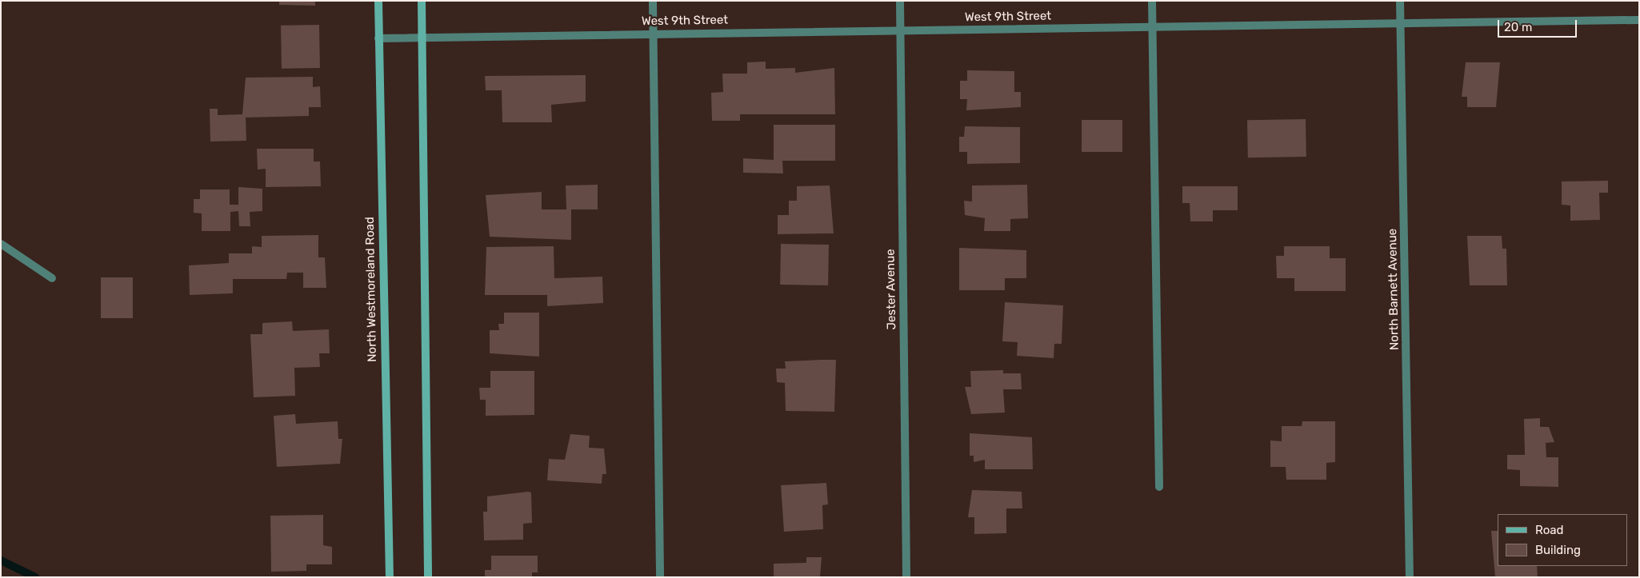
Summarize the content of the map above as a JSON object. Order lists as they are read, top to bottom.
{
  "streets": {
    "main road": ["North Westmoreland Road"],
    "street": ["West 9th Street", "Jester Avenue", "North Barnett Avenue"]
  },
  "crossings": [
    ["West 9th Street", "North Westmoreland Road"],
    ["West 9th Street", "Jester Avenue"],
    ["West 9th Street", "North Barnett Avenue"]
  ],
  "legend": ["Road", "Building"],
  "scale_bar": "20 m"
}
